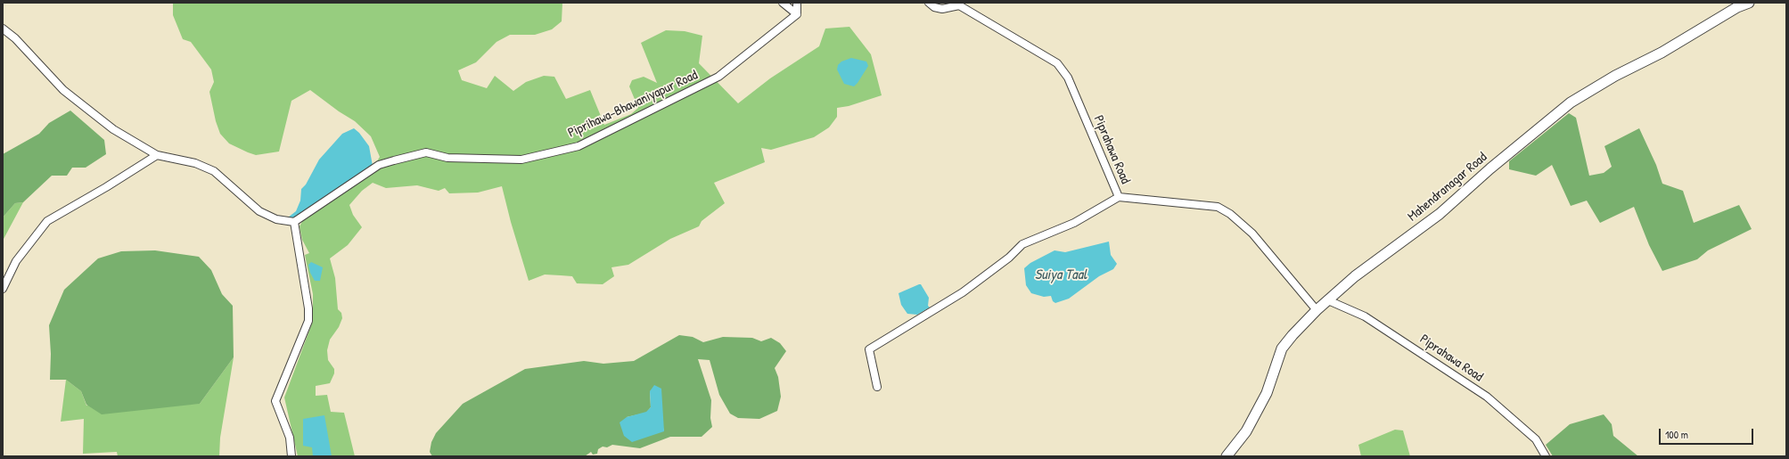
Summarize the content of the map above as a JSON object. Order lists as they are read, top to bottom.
{
  "streets": {
    "street": ["Piprihawa-Bhawaniyapur Road", "Piprahawa Road", "Mahendranagar Road"]
  },
  "crossings": [
    ["Piprahawa Road", "Mahendranagar Road"]
  ],
  "water": ["Suiya Taal"],
  "scale_bar": "100 m"
}
